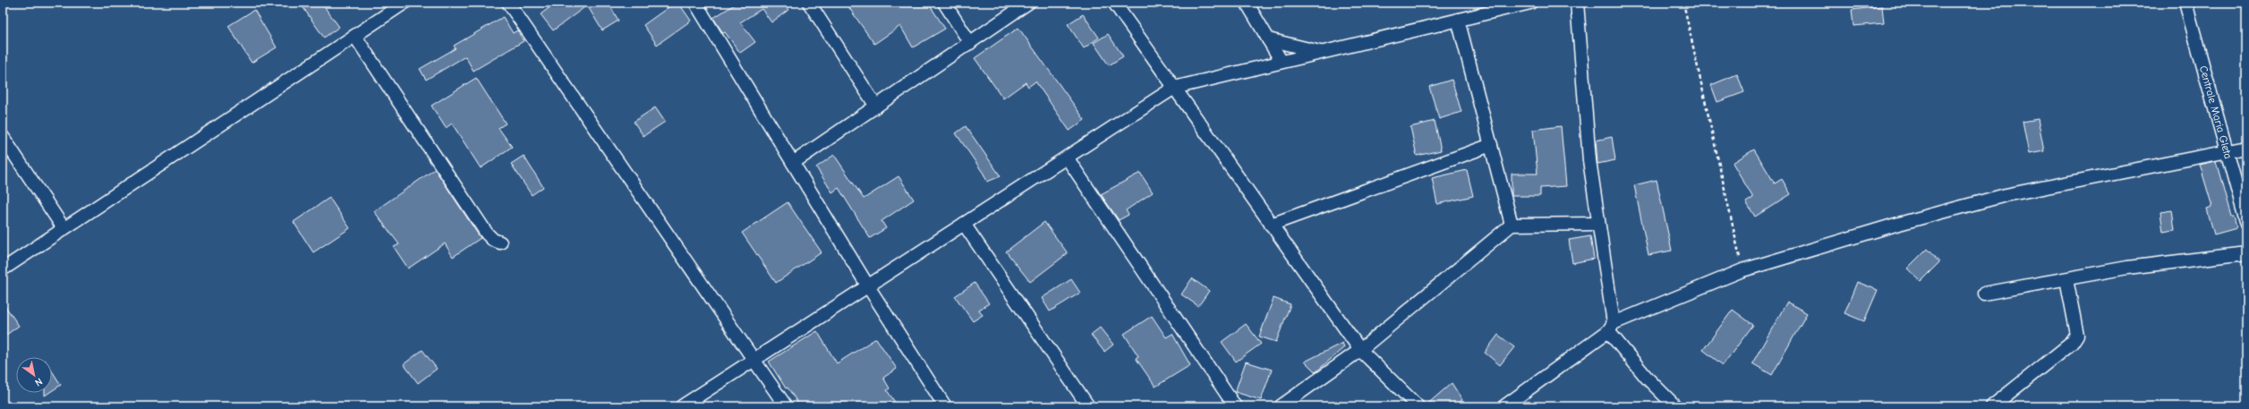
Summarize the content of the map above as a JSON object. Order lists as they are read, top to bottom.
{
  "streets": {
    "street": ["Centrale Maria Gleta"]
  },
  "north": "bottom right"
}
